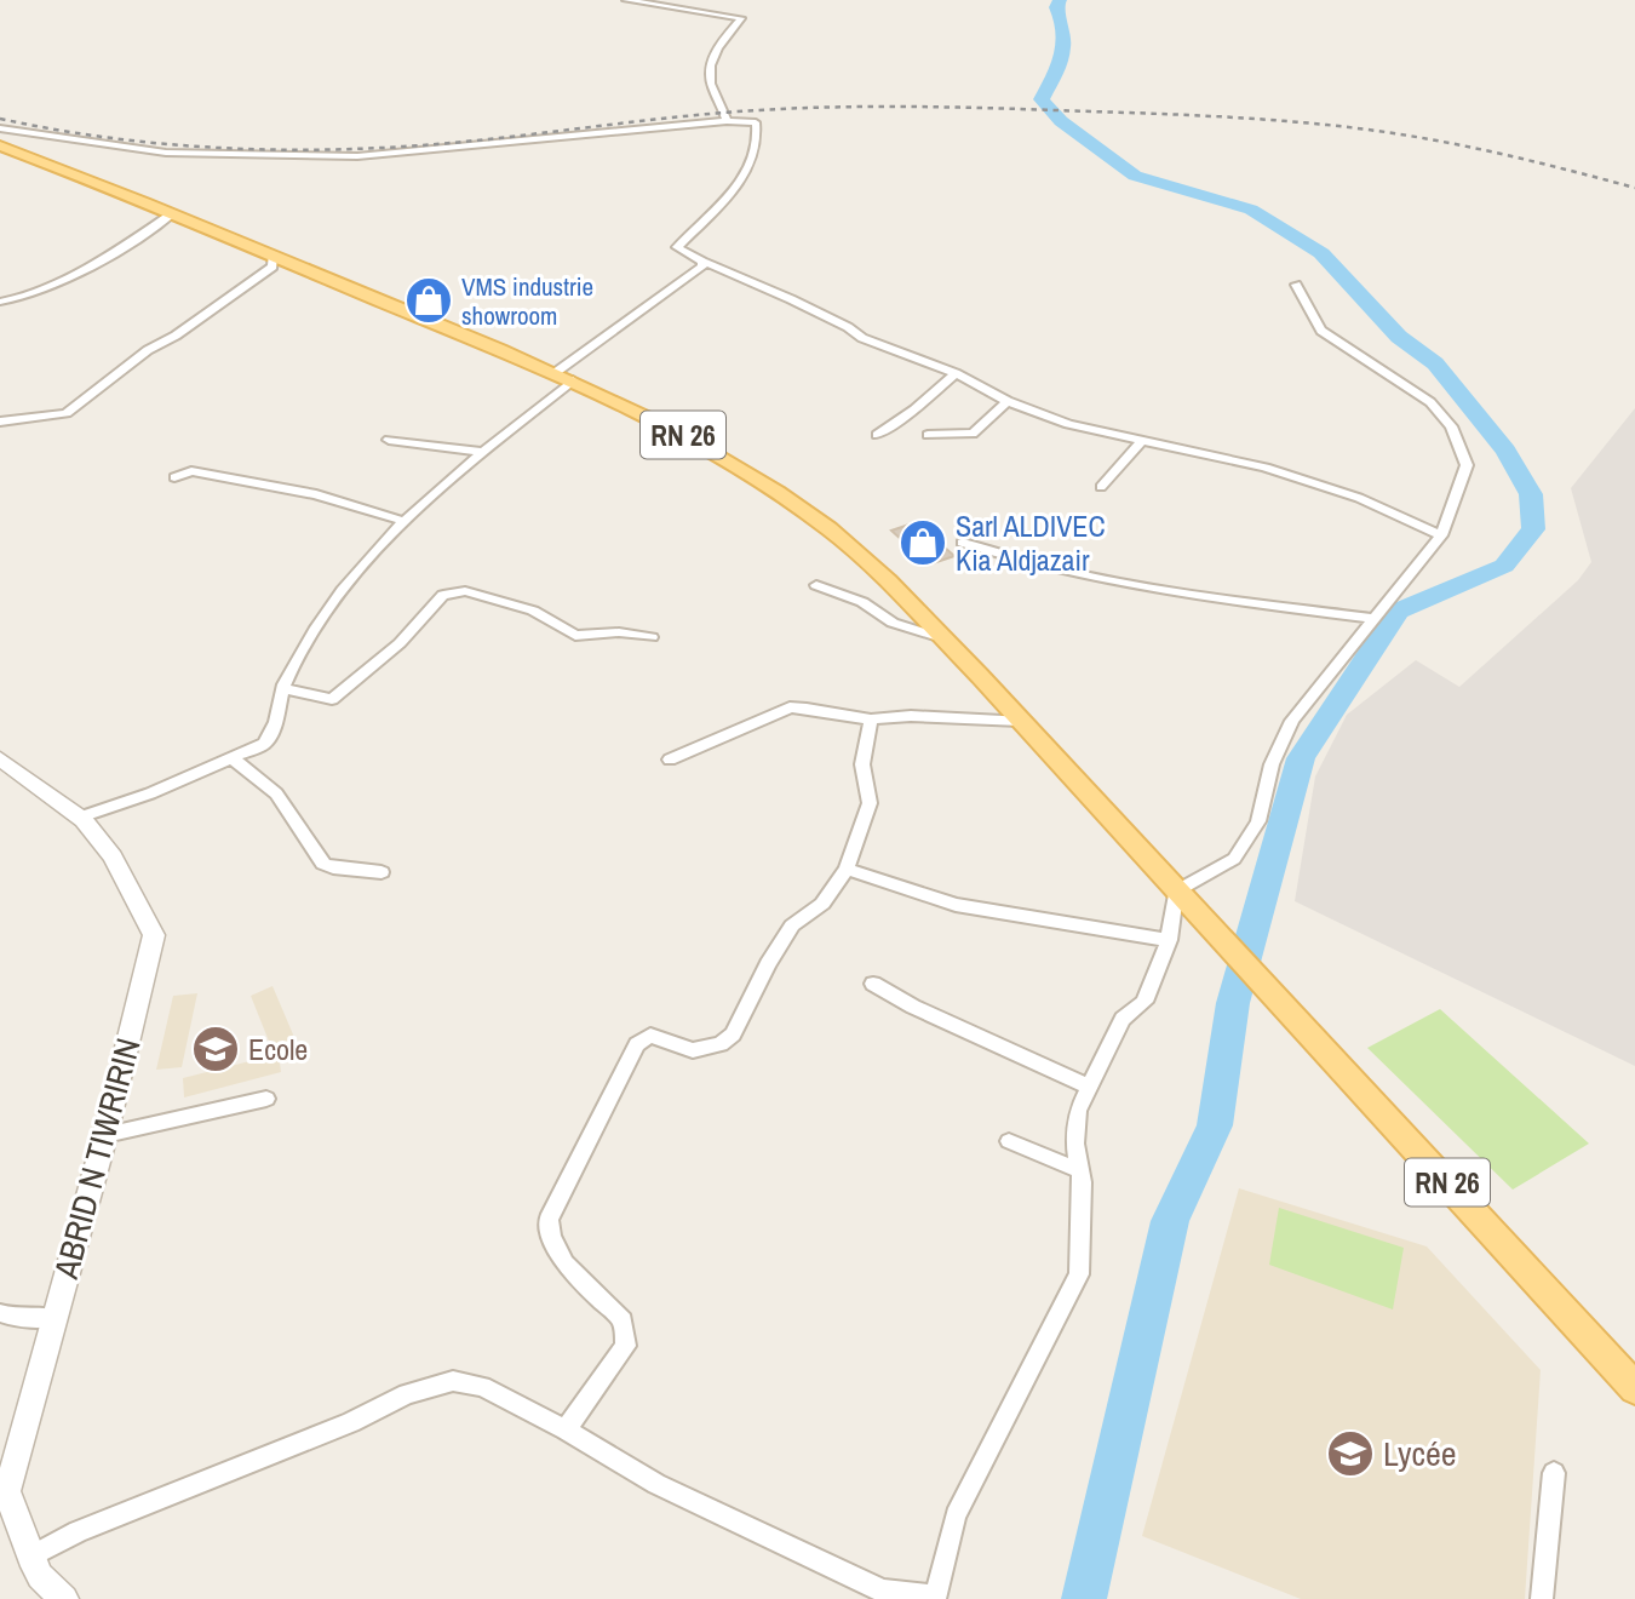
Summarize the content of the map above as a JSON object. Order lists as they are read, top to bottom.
{
  "streets": {
    "main road": ["RN 26"],
    "street": ["ABRID N TIWRIRIN"]
  },
  "places": {
    "shop": ["VMS industrie showroom", "Sarl ALDIVEC Kia Aldjazair"],
    "school or university": ["Ecole", "Lycée"]
  }
}
